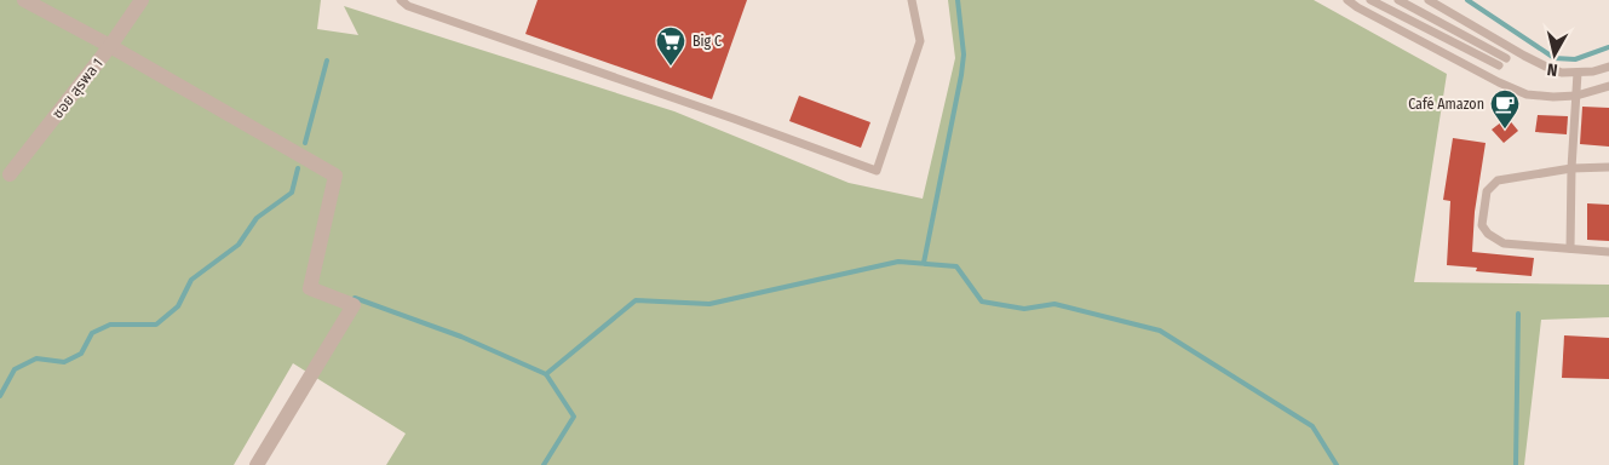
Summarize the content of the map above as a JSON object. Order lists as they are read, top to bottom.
{
  "streets": {
    "street": ["ซอย สุรพล 1"]
  },
  "places": {
    "supermarket": ["Big C"],
    "cafe": ["Café Amazon"]
  },
  "north": "bottom"
}
